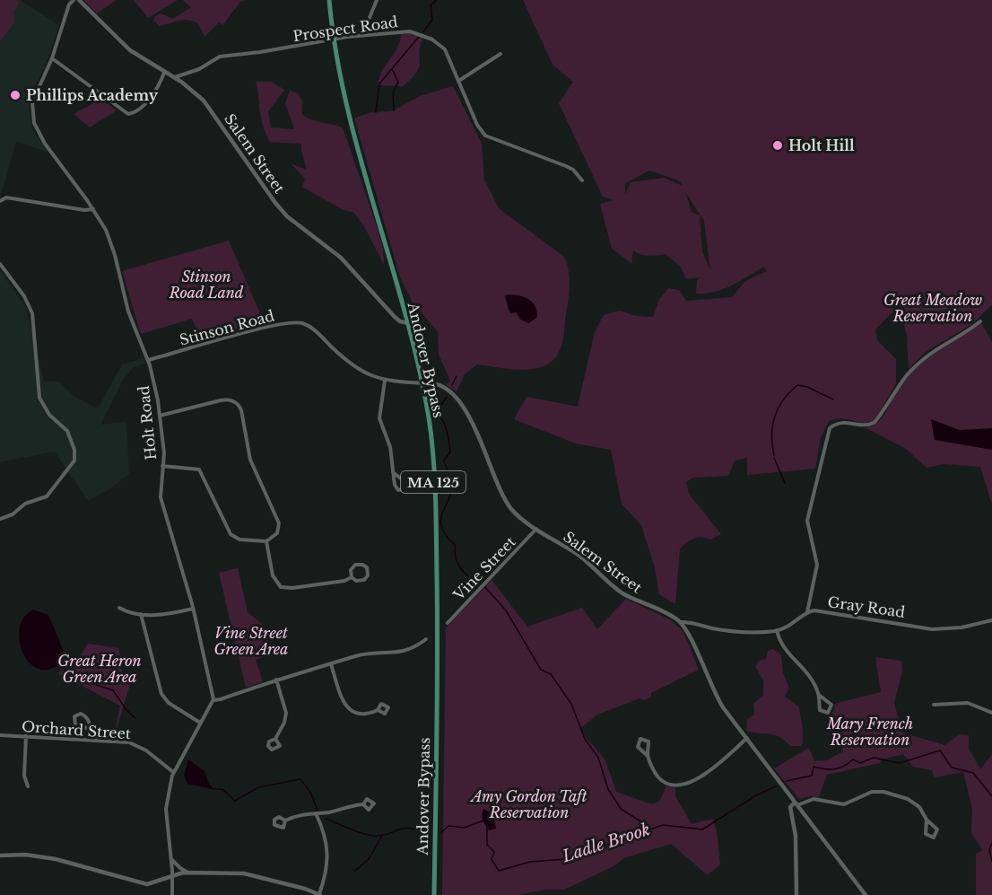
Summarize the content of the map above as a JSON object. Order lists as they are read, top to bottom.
{
  "streets": {
    "main road": ["Andover Bypass", "MA 125"],
    "street": [
      "Prospect Road",
      "Salem Street",
      "Stinson Road",
      "Holt Road",
      "Vine Street",
      "Gray Road",
      "Orchard Street"
    ]
  },
  "crossings": [
    ["Prospect Road", "Salem Street"],
    ["Prospect Road", "Andover Bypass"],
    ["Salem Street", "Stinson Road"],
    ["Salem Street", "Andover Bypass"],
    ["Salem Street", "Vine Street"],
    ["Salem Street", "Gray Road"],
    ["Stinson Road", "Andover Bypass"],
    ["Stinson Road", "Holt Road"]
  ],
  "water": ["Ladle Brook"],
  "parks": [
    "Stinson Road Land",
    "Great Meadow Reservation",
    "Vine Street Green Area",
    "Great Heron Green Area",
    "Mary French Reservation",
    "Amy Gordon Taft Reservation"
  ],
  "places": ["Phillips Academy", "Holt Hill"]
}
